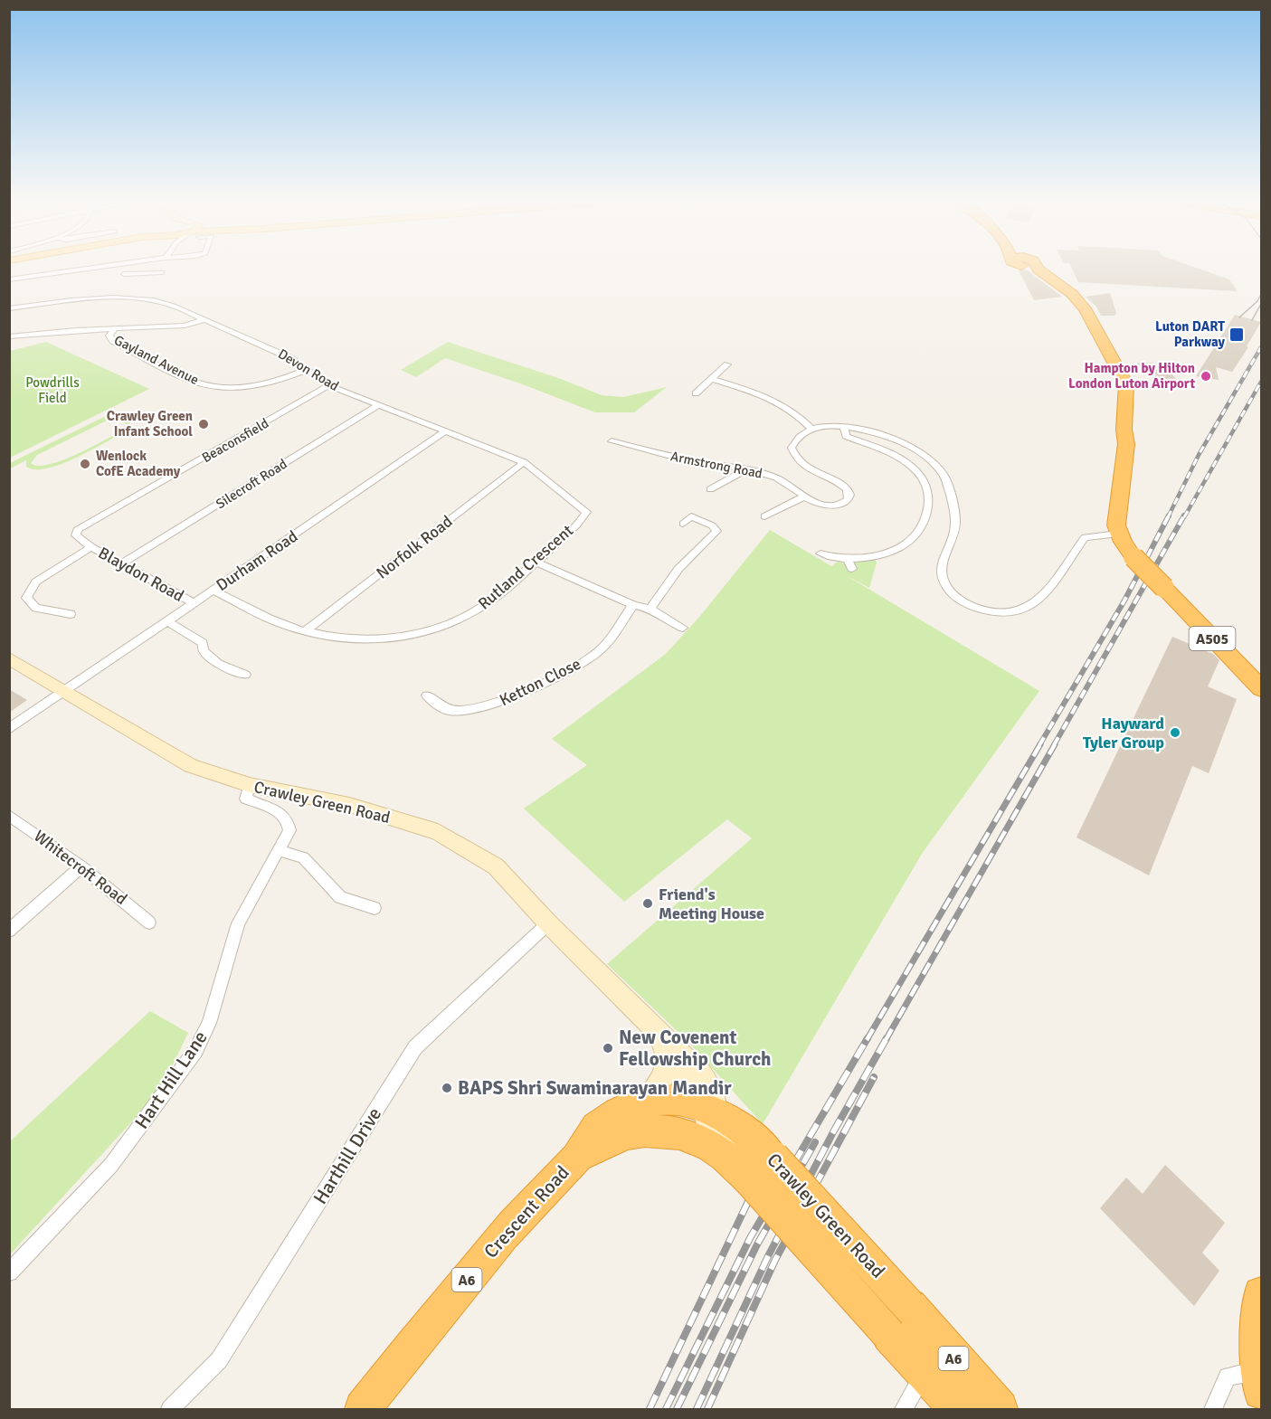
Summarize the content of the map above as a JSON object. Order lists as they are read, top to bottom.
{
  "streets": {
    "highway": [
      "A505",
      "Crawley Green Road",
      "Crescent Road",
      "A6"
    ],
    "street": [
      "Gayland Avenue",
      "Devon Road",
      "Beaconsfield",
      "Armstrong Road",
      "Silecroft Road",
      "Norfolk Road",
      "Durham Road",
      "Rutland Crescent",
      "Blaydon Road",
      "Ketton Close",
      "Whitecroft Road",
      "Hart Hill Lane",
      "Harthill Drive"
    ]
  },
  "crossings": [
    ["Gayland Avenue", "Devon Road"],
    ["Devon Road", "Beaconsfield"],
    ["Devon Road", "Silecroft Road"],
    ["Devon Road", "Norfolk Road"],
    ["Devon Road", "Durham Road"],
    ["Devon Road", "Rutland Crescent"],
    ["Beaconsfield", "Blaydon Road"],
    ["Silecroft Road", "Blaydon Road"],
    ["Norfolk Road", "Rutland Crescent"],
    ["Durham Road", "Rutland Crescent"],
    ["Durham Road", "Blaydon Road"],
    ["Durham Road", "Crawley Green Road"],
    ["Crawley Green Road", "Hart Hill Lane"],
    ["Crawley Green Road", "Harthill Drive"],
    ["Crawley Green Road", "A6"],
    ["Crescent Road", "A6"]
  ],
  "parks": ["Powdrills Field"],
  "places": {
    "transit": ["Luton DART Parkway"],
    "other": [
      "Hampton by Hilton London Luton Airport",
      "Crawley Green Infant School",
      "Wenlock CofE Academy",
      "Hayward Tyler Group",
      "Friend's Meeting House",
      "New Covenent Fellowship Church",
      "BAPS Shri Swaminarayan Mandir"
    ]
  }
}
